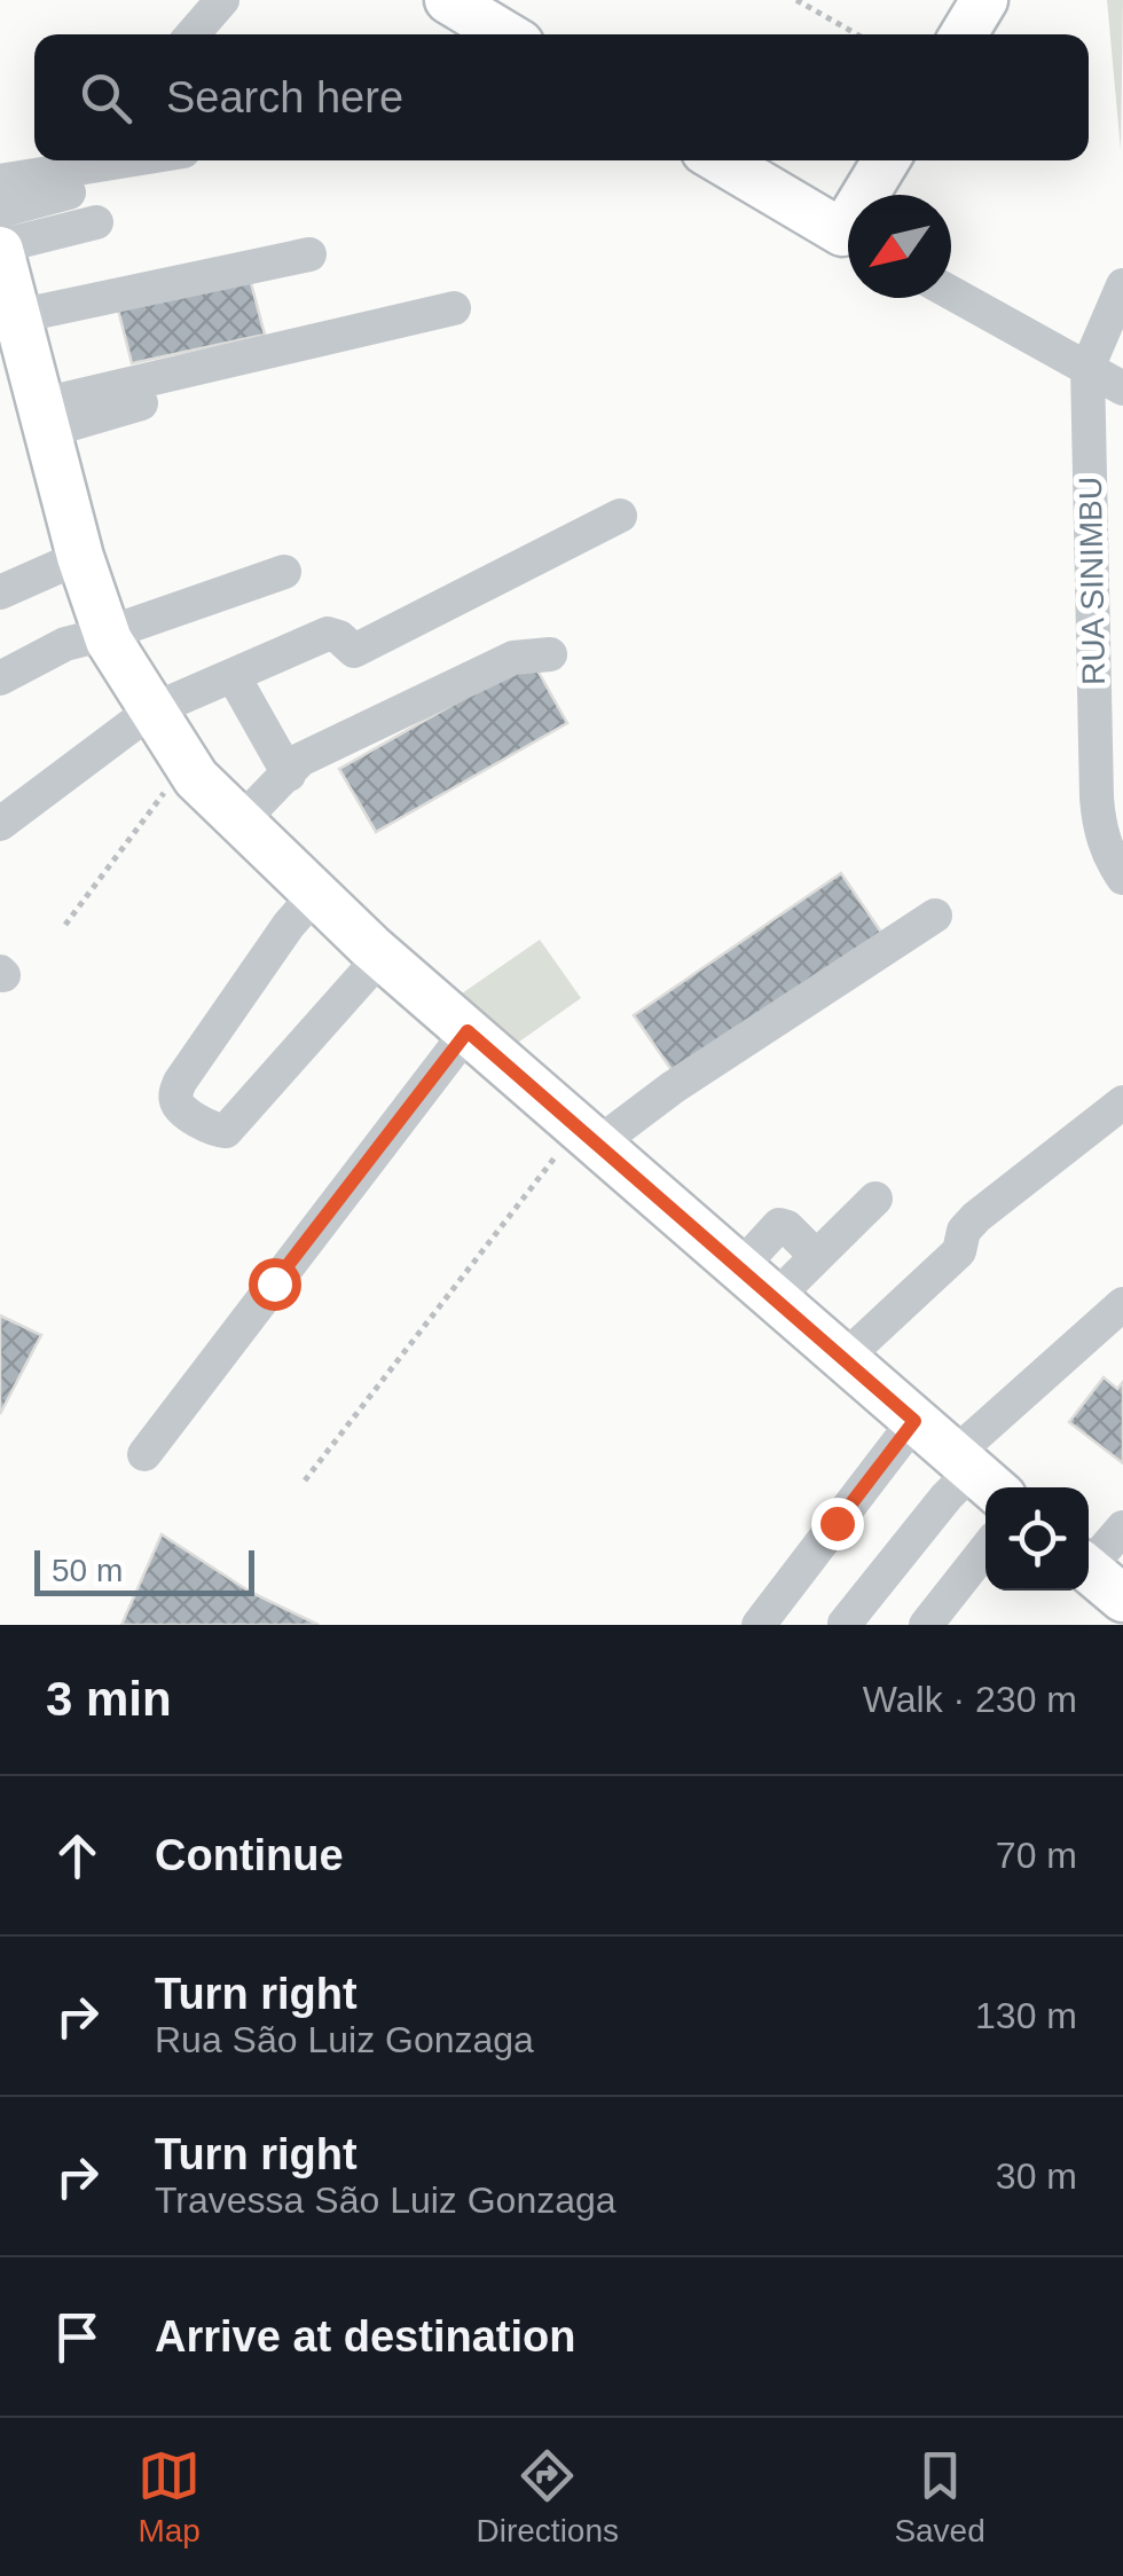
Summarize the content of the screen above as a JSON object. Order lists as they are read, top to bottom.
{
  "streets": {
    "street": ["RUA SINIMBU"]
  },
  "scale_bar": "50 m",
  "north": "bottom left",
  "page": {
    "search": "Search here",
    "scale": "50 m",
    "heading": ["3 min", "Walk · 230 m"],
    "list": [
      ["Continue", "70 m"],
      ["Turn right", "Rua São Luiz Gonzaga", "130 m"],
      ["Turn right", "Travessa São Luiz Gonzaga", "30 m"],
      "Arrive at destination"
    ],
    "nav": ["Map", "Directions", "Saved"]
  }
}
